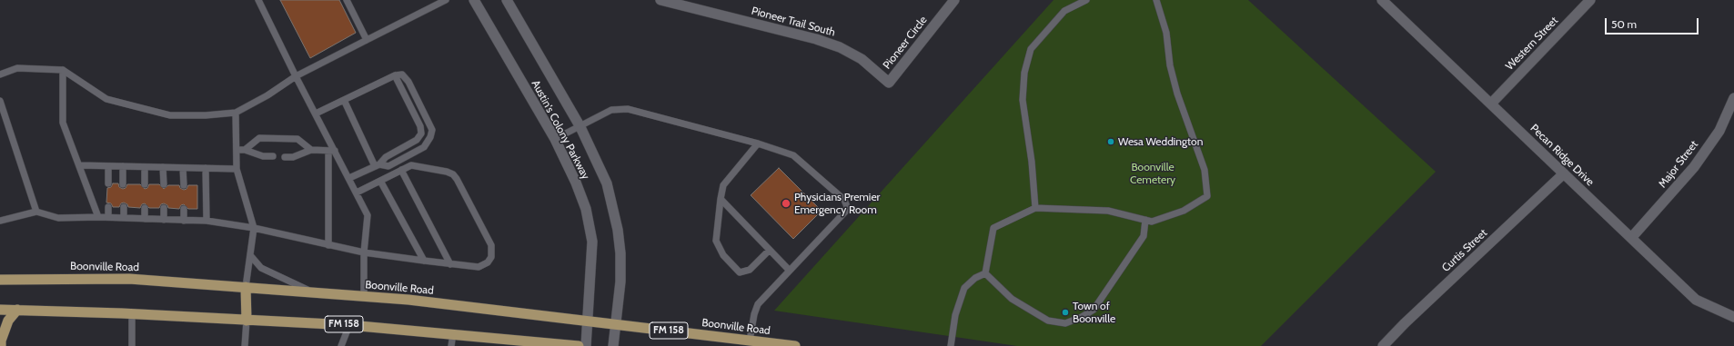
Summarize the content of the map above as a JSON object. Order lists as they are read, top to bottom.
{
  "streets": {
    "main road": ["Boonville Road", "FM 158"],
    "street": [
      "Pioneer Trail South",
      "Pioneer Circle",
      "Western Street",
      "Austin's Colony Parkway",
      "Pecan Ridge Drive",
      "Major Street",
      "Curtis Street"
    ]
  },
  "crossings": [
    ["Pioneer Trail South", "Pioneer Circle"],
    ["Western Street", "Pecan Ridge Drive"],
    ["Austin's Colony Parkway", "Boonville Road"],
    ["Pecan Ridge Drive", "Major Street"],
    ["Pecan Ridge Drive", "Curtis Street"]
  ],
  "parks": ["Boonville Cemetery"],
  "places": ["Wesa Weddington", "Physicians Premier Emergency Room", "Town of Boonville"],
  "scale_bar": "50 m"
}
